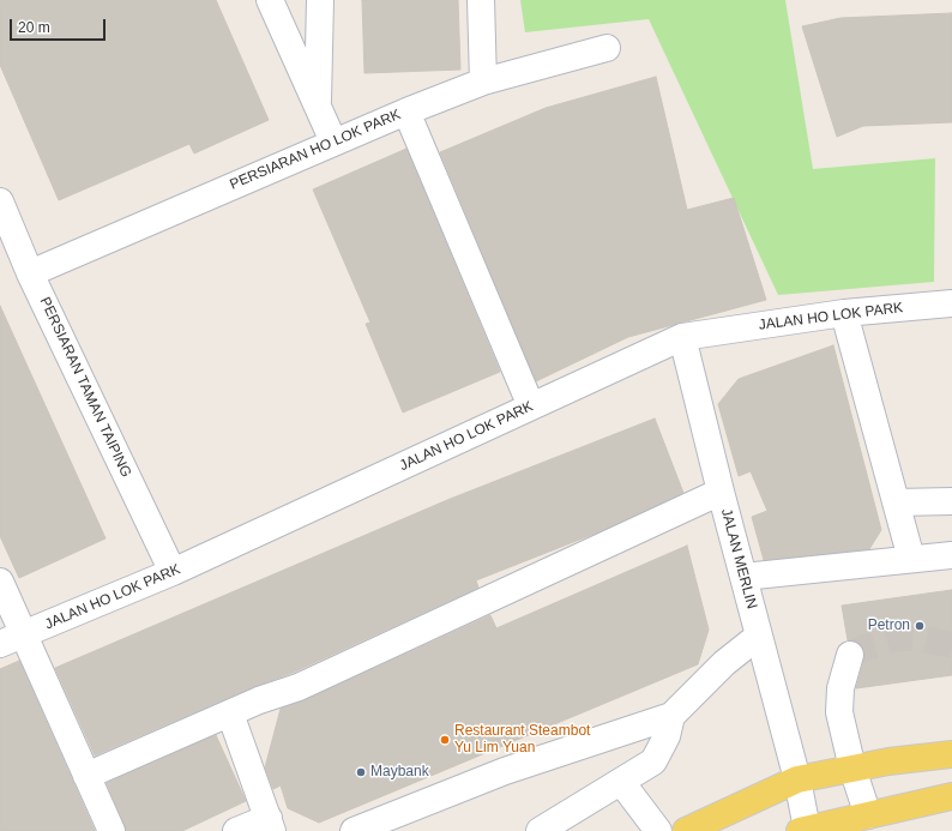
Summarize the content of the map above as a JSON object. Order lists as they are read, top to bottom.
{
  "streets": {
    "street": [
      "PERSIARAN HO LOK PARK",
      "JALAN HO LOK PARK",
      "PERSIARAN TAMAN TAIPING",
      "JALAN MERLIN"
    ]
  },
  "crossings": [
    ["PERSIARAN HO LOK PARK", "PERSIARAN TAMAN TAIPING"],
    ["JALAN HO LOK PARK", "PERSIARAN TAMAN TAIPING"],
    ["JALAN HO LOK PARK", "JALAN MERLIN"]
  ],
  "places": ["Petron", "Restaurant Steambot Yu Lim Yuan", "Maybank"],
  "scale_bar": "20 m"
}
